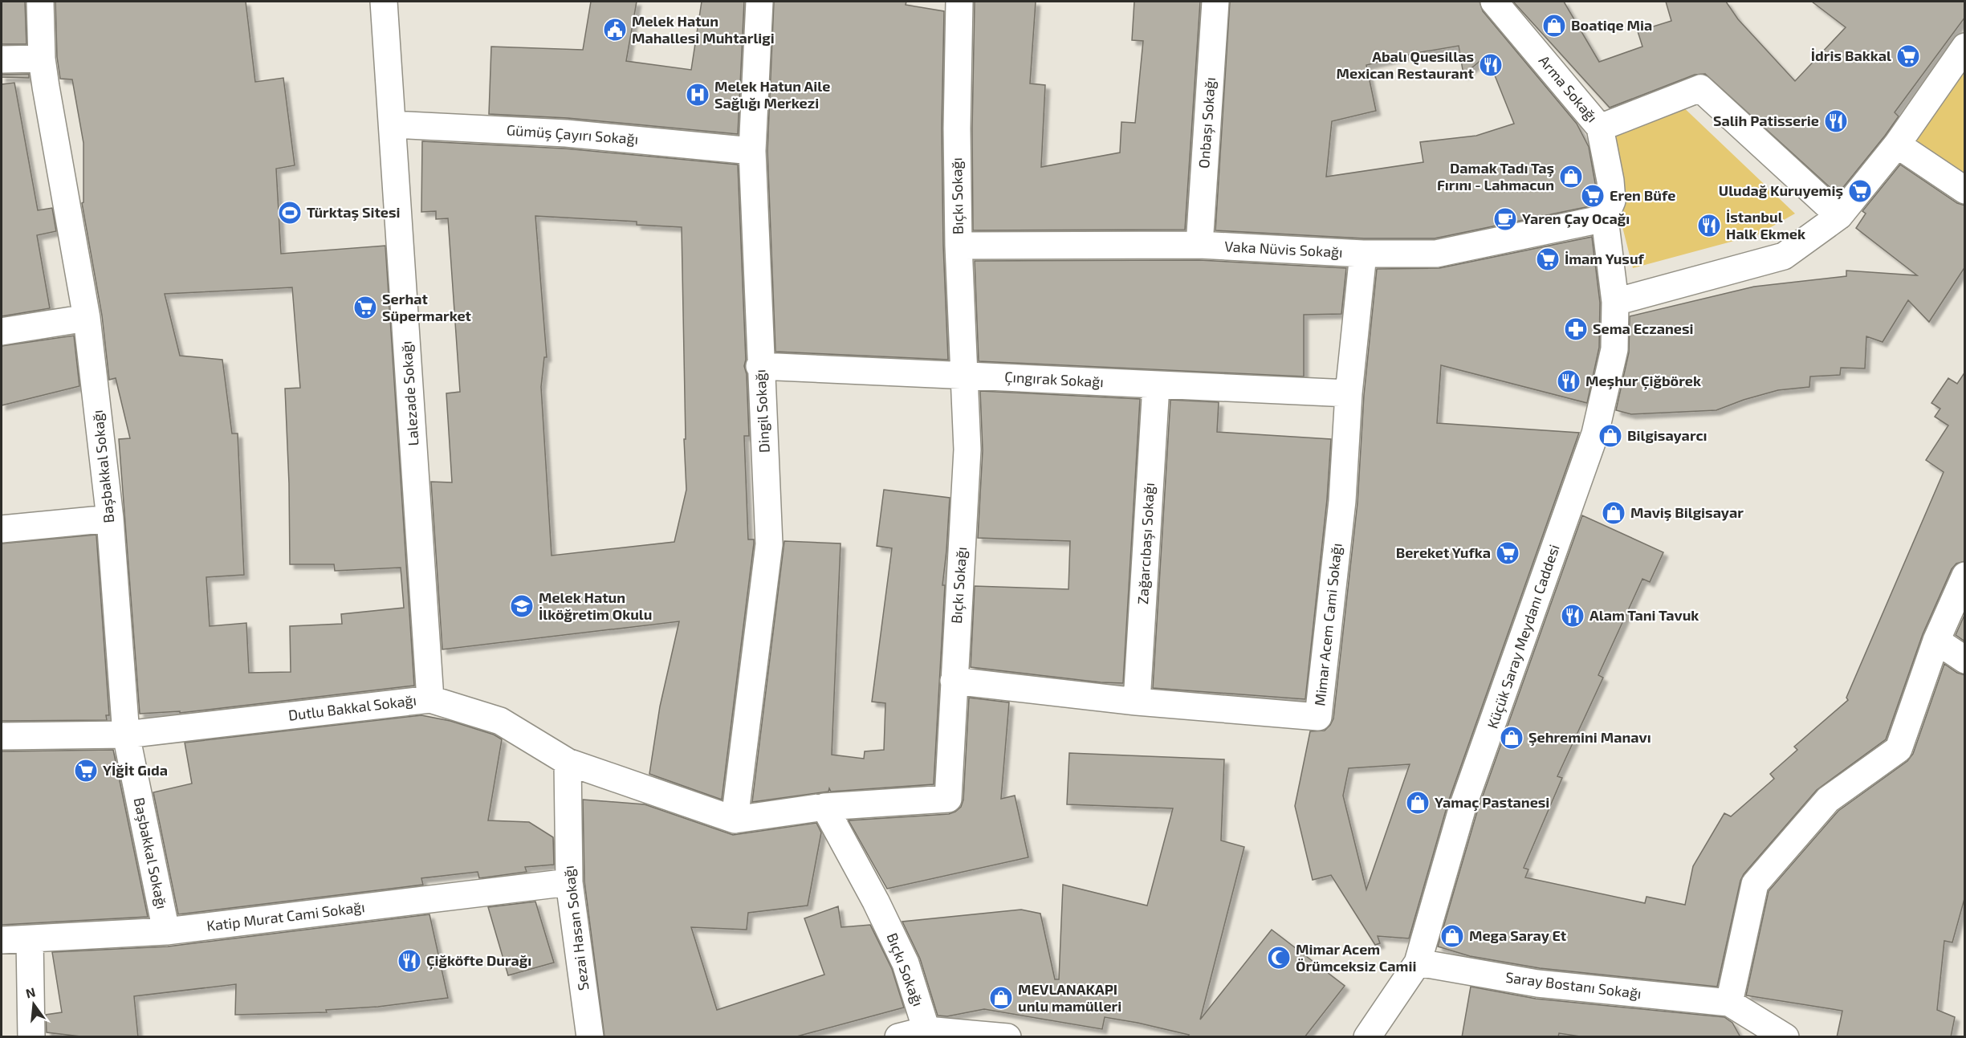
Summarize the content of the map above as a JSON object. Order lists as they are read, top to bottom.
{
  "streets": {
    "street": [
      "Arma Sokağı",
      "Onbaşı Sokağı",
      "Gümüş Çayırı Sokağı",
      "Bıçkı Sokağı",
      "Vaka Nüvis Sokağı",
      "Çıngırak Sokağı",
      "Lalezade Sokağı",
      "Dingil Sokağı",
      "Başbakkal Sokağı",
      "Zağarcıbaşı Sokağı",
      "Mimar Acem Cami Sokağı",
      "Küçük Saray Meydanı Caddesi",
      "Dutlu Bakkal Sokağı",
      "Katip Murat Cami Sokağı",
      "Sezai Hasan Sokağı",
      "Saray Bostanı Sokağı"
    ]
  },
  "crossings": [
    ["Arma Sokağı", "Vaka Nüvis Sokağı"],
    ["Arma Sokağı", "Küçük Saray Meydanı Caddesi"],
    ["Onbaşı Sokağı", "Vaka Nüvis Sokağı"],
    ["Gümüş Çayırı Sokağı", "Lalezade Sokağı"],
    ["Gümüş Çayırı Sokağı", "Dingil Sokağı"],
    ["Bıçkı Sokağı", "Vaka Nüvis Sokağı"],
    ["Bıçkı Sokağı", "Çıngırak Sokağı"],
    ["Bıçkı Sokağı", "Mimar Acem Cami Sokağı"],
    ["Bıçkı Sokağı", "Dutlu Bakkal Sokağı"],
    ["Vaka Nüvis Sokağı", "Mimar Acem Cami Sokağı"],
    ["Vaka Nüvis Sokağı", "Küçük Saray Meydanı Caddesi"],
    ["Çıngırak Sokağı", "Dingil Sokağı"],
    ["Çıngırak Sokağı", "Zağarcıbaşı Sokağı"],
    ["Çıngırak Sokağı", "Mimar Acem Cami Sokağı"],
    ["Lalezade Sokağı", "Dutlu Bakkal Sokağı"],
    ["Dingil Sokağı", "Dutlu Bakkal Sokağı"],
    ["Başbakkal Sokağı", "Dutlu Bakkal Sokağı"],
    ["Başbakkal Sokağı", "Katip Murat Cami Sokağı"],
    ["Zağarcıbaşı Sokağı", "Mimar Acem Cami Sokağı"],
    ["Küçük Saray Meydanı Caddesi", "Saray Bostanı Sokağı"],
    ["Dutlu Bakkal Sokağı", "Sezai Hasan Sokağı"],
    ["Katip Murat Cami Sokağı", "Sezai Hasan Sokağı"]
  ],
  "places": {
    "shop": [
      "Boatiqe Mia",
      "Damak Tadı Taş Fırını - Lahmacun",
      "Bilgisayarcı",
      "Maviş Bilgisayar",
      "Şehremini Manavı",
      "Yamaç Pastanesi",
      "Mega Saray Et",
      "MEVLANAKAPI unlu mamülleri"
    ],
    "public building": ["Melek Hatun Mahallesi Muhtarligi"],
    "supermarket": [
      "İdris Bakkal",
      "Uludağ Kuruyemiş",
      "Eren Büfe",
      "İmam Yusuf",
      "Serhat Süpermarket",
      "Bereket Yufka",
      "Yİğİt Gıda"
    ],
    "restaurant": [
      "Abalı Quesillas Mexican Restaurant",
      "Salih Patisserie",
      "İstanbul Halk Ekmek",
      "Meşhur Çiğbörek",
      "Alam Tani Tavuk",
      "Çiğköfte Durağı"
    ],
    "hospital": ["Melek Hatun Aile Sağlığı Merkezi"],
    "sports": ["Türktaş Sitesi"],
    "cafe": ["Yaren Çay Ocağı"],
    "pharmacy": ["Sema Eczanesi"],
    "school or university": ["Melek Hatun İlköğretim Okulu"],
    "mosque": ["Mimar Acem Örümceksiz Camii"]
  },
  "north": "top"
}
